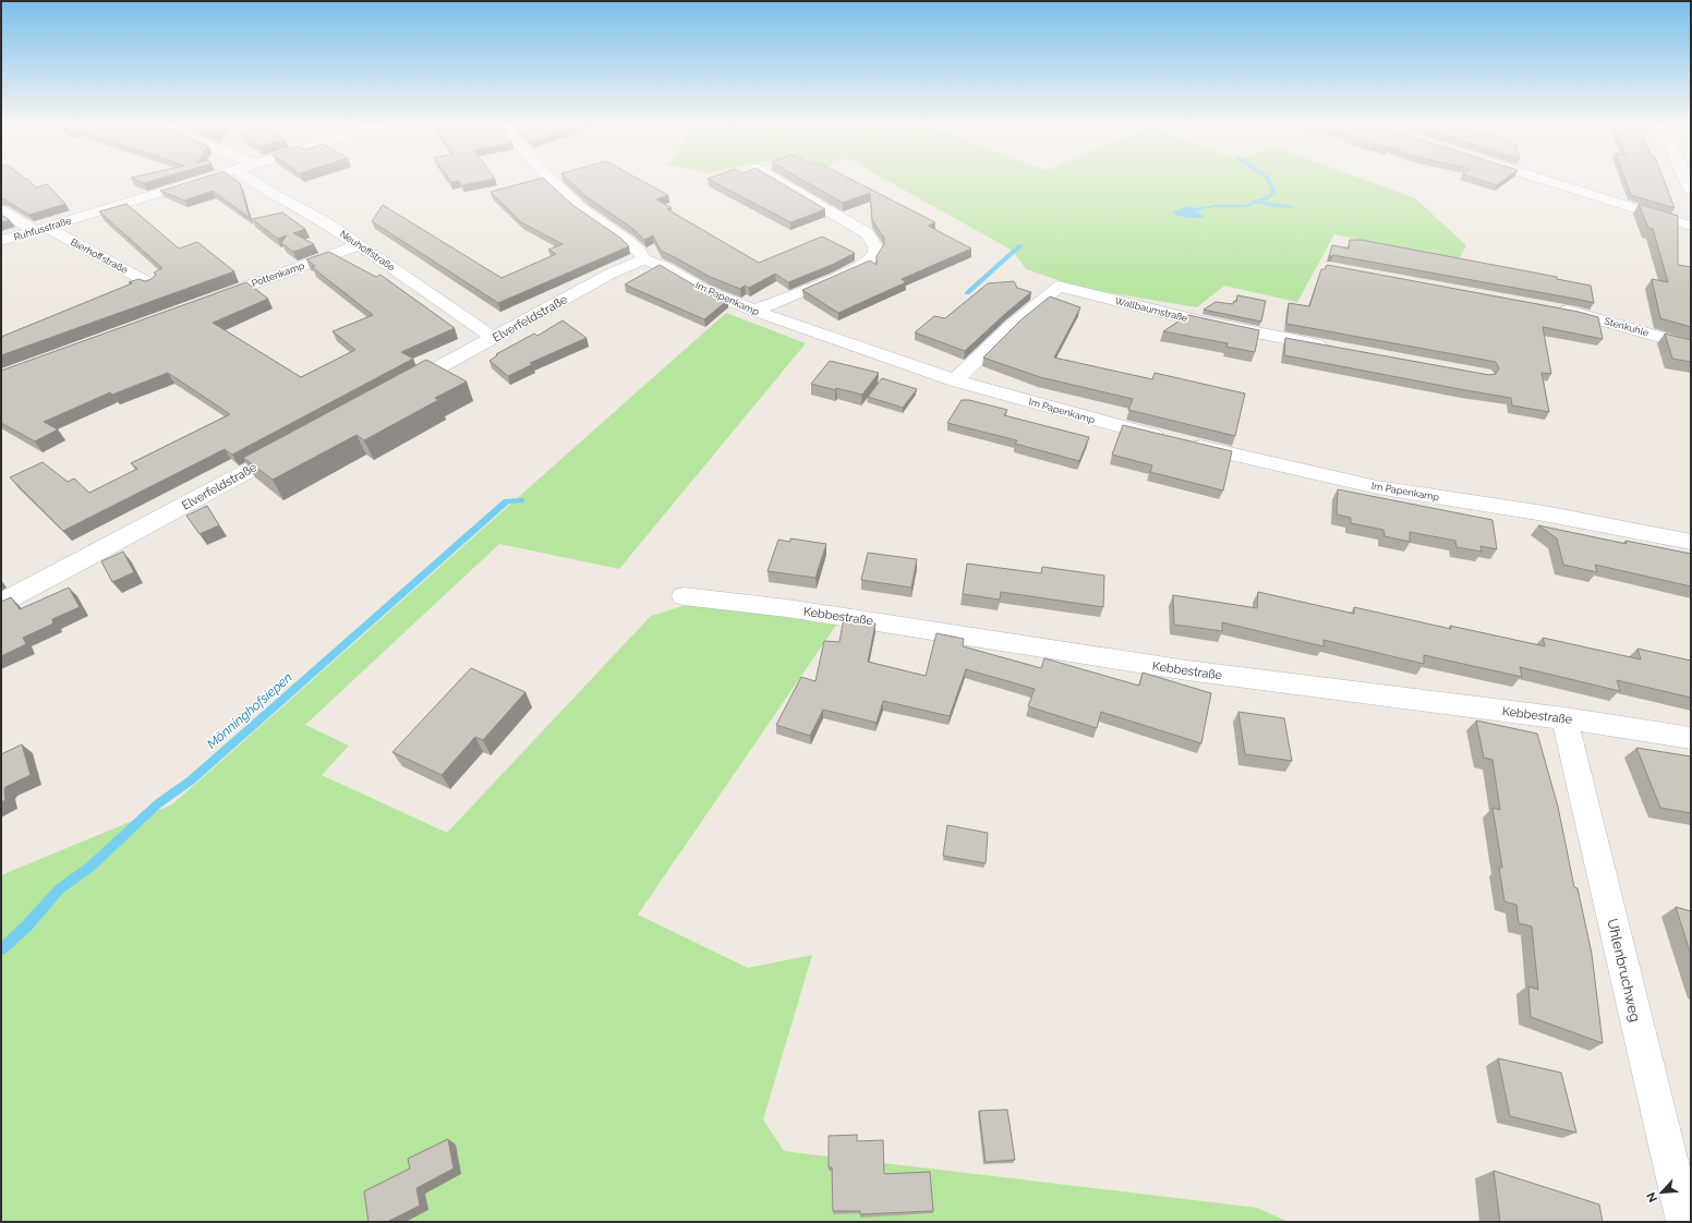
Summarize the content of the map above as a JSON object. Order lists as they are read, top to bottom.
{
  "streets": {
    "street": [
      "Ruhfusstraße",
      "Neuhoffstraße",
      "Bierhoffstraße",
      "Pottenkamp",
      "Im Papenkamp",
      "Wallbaumstraße",
      "Elverfeldstraße",
      "Stenkuhle",
      "Kebbestraße",
      "Uhlenbruchweg"
    ]
  },
  "crossings": [
    ["Ruhfusstraße", "Bierhoffstraße"],
    ["Neuhoffstraße", "Pottenkamp"],
    ["Neuhoffstraße", "Elverfeldstraße"],
    ["Im Papenkamp", "Wallbaumstraße"],
    ["Im Papenkamp", "Elverfeldstraße"],
    ["Kebbestraße", "Uhlenbruchweg"]
  ],
  "water": ["Mönninghofsiepen"],
  "north": "bottom left"
}
